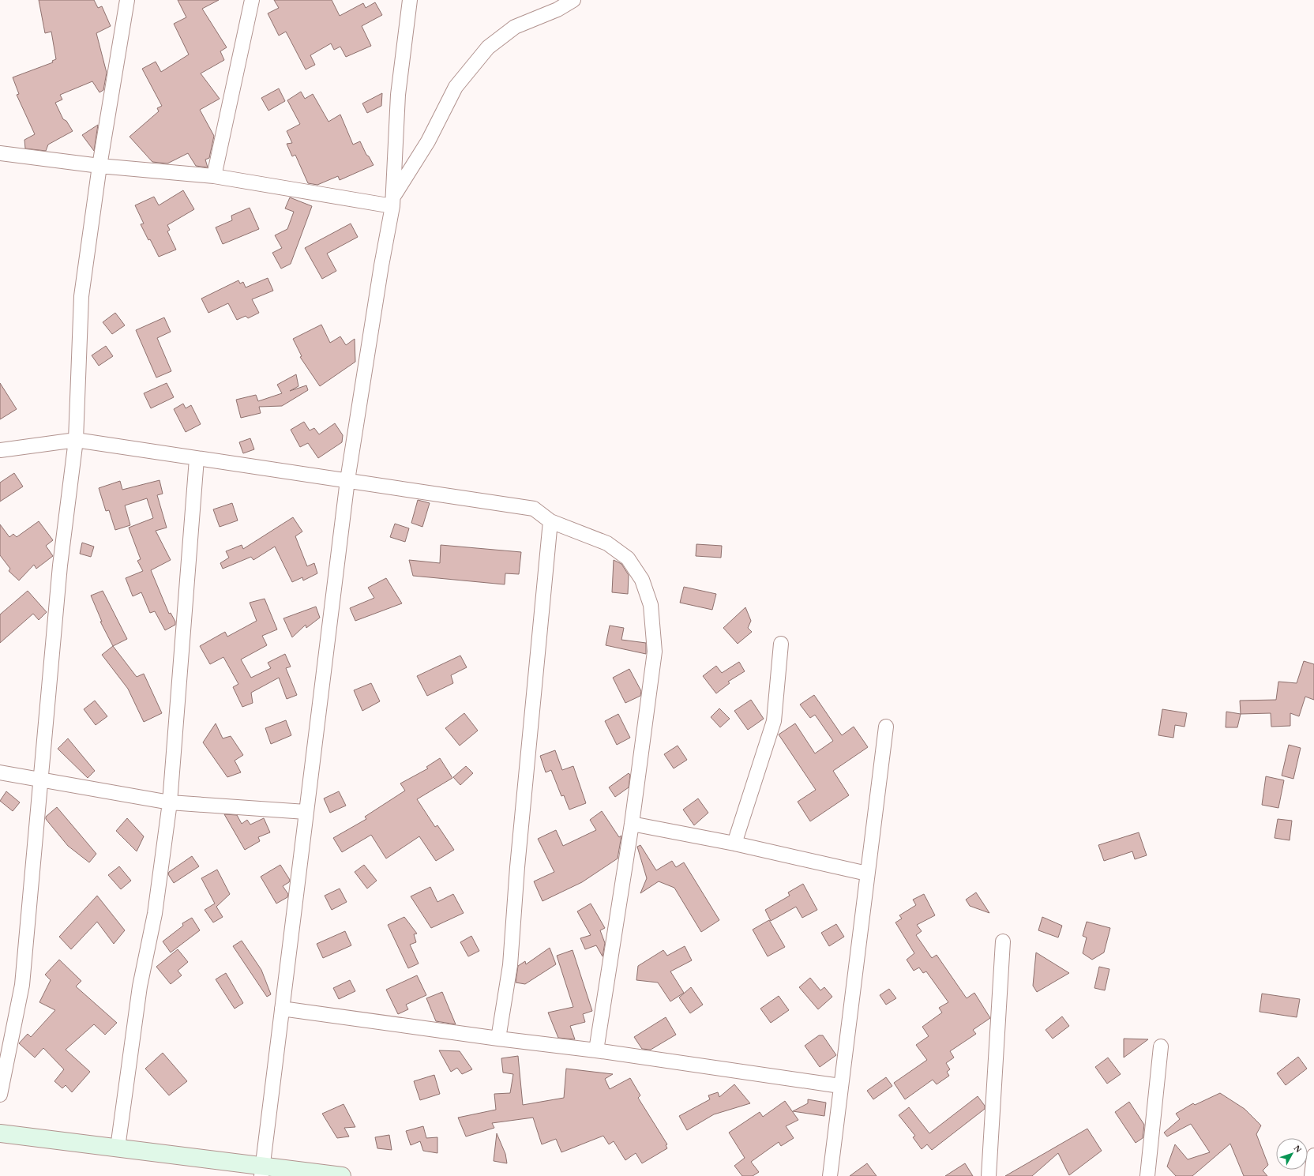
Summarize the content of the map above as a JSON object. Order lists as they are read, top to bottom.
{
  "north": "top right"
}
